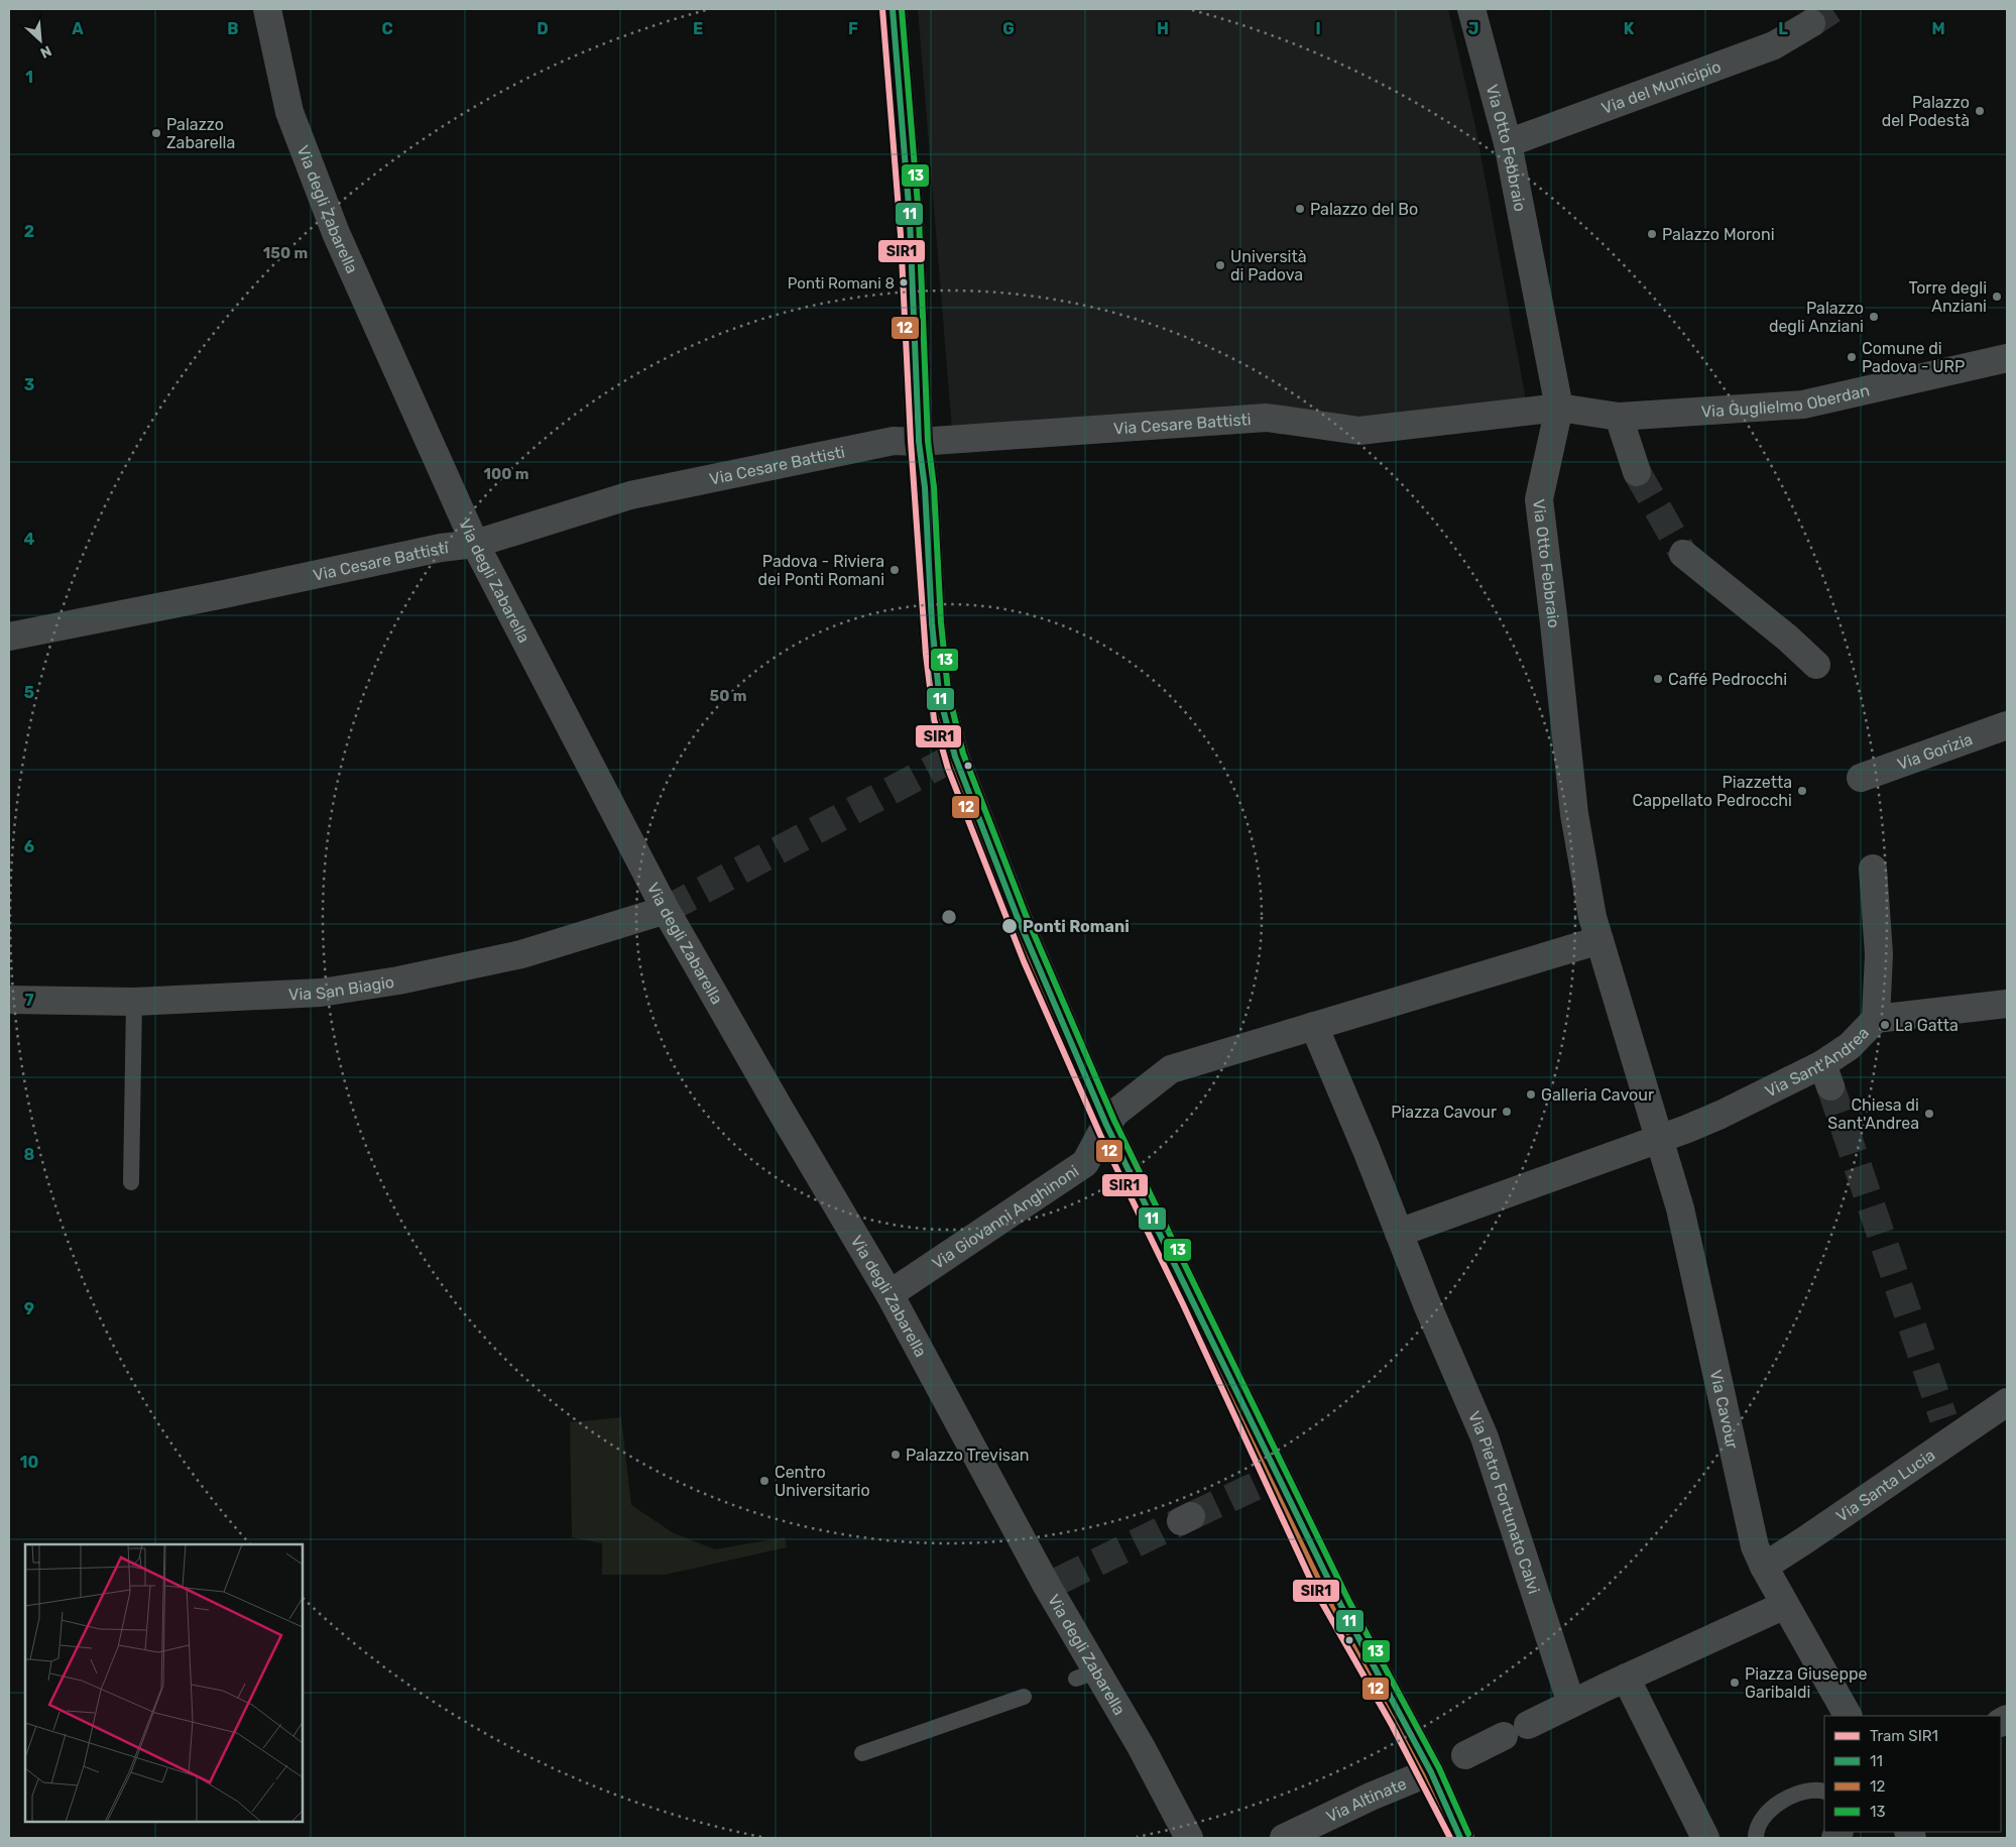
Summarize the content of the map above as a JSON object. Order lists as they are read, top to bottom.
{
  "streets": {
    "street": [
      "Via del Municipio",
      "Via Otto Febbraio",
      "Via degli Zabarella",
      "Via Guglielmo Oberdan",
      "Via Cesare Battisti",
      "Via Gorizia",
      "Via San Biagio",
      "Via Sant'Andrea",
      "Via Giovanni Anghinoni",
      "Via Cavour",
      "Via Santa Lucia",
      "Via Pietro Fortunato Calvi",
      "Via Altinate"
    ]
  },
  "crossings": [
    ["Via del Municipio", "Via Otto Febbraio"],
    ["Via Otto Febbraio", "Via Guglielmo Oberdan"],
    ["Via Otto Febbraio", "Via Cesare Battisti"],
    ["Via degli Zabarella", "Via Cesare Battisti"],
    ["Via degli Zabarella", "Via San Biagio"],
    ["Via degli Zabarella", "Via Giovanni Anghinoni"],
    ["Via Guglielmo Oberdan", "Via Cesare Battisti"],
    ["Via Sant'Andrea", "Via Cavour"],
    ["Via Cavour", "Via Santa Lucia"]
  ],
  "places": [
    "Palazzo del Podestà",
    "Palazzo Zabarella",
    "Palazzo del Bo",
    "Palazzo Moroni",
    "Università di Padova",
    "Ponti Romani 8",
    "Torre degli Anziani",
    "Palazzo degli Anziani",
    "Comune di Padova - URP",
    "Padova - Riviera dei Ponti Romani",
    "Caffé Pedrocchi",
    "Piazzetta Cappellato Pedrocchi",
    "Ponti Romani",
    "La Gatta",
    "Galleria Cavour",
    "Piazza Cavour",
    "Chiesa di Sant'Andrea",
    "Palazzo Trevisan",
    "Centro Universitario",
    "Piazza Giuseppe Garibaldi"
  ],
  "lines": [
    "tram line SIR1",
    "transit line 11",
    "transit line 13",
    "transit line 12"
  ],
  "legend": [
    "Tram SIR1",
    "11",
    "12",
    "13"
  ],
  "north": "bottom right",
  "grid": {
    "columns": [
      "A",
      "B",
      "C",
      "D",
      "E",
      "F",
      "G",
      "H",
      "I",
      "J",
      "K",
      "L",
      "M"
    ],
    "rows": [
      "1",
      "2",
      "3",
      "4",
      "5",
      "6",
      "7",
      "8",
      "9",
      "10"
    ]
  },
  "rings": ["150 m", "100 m", "50 m"]
}
